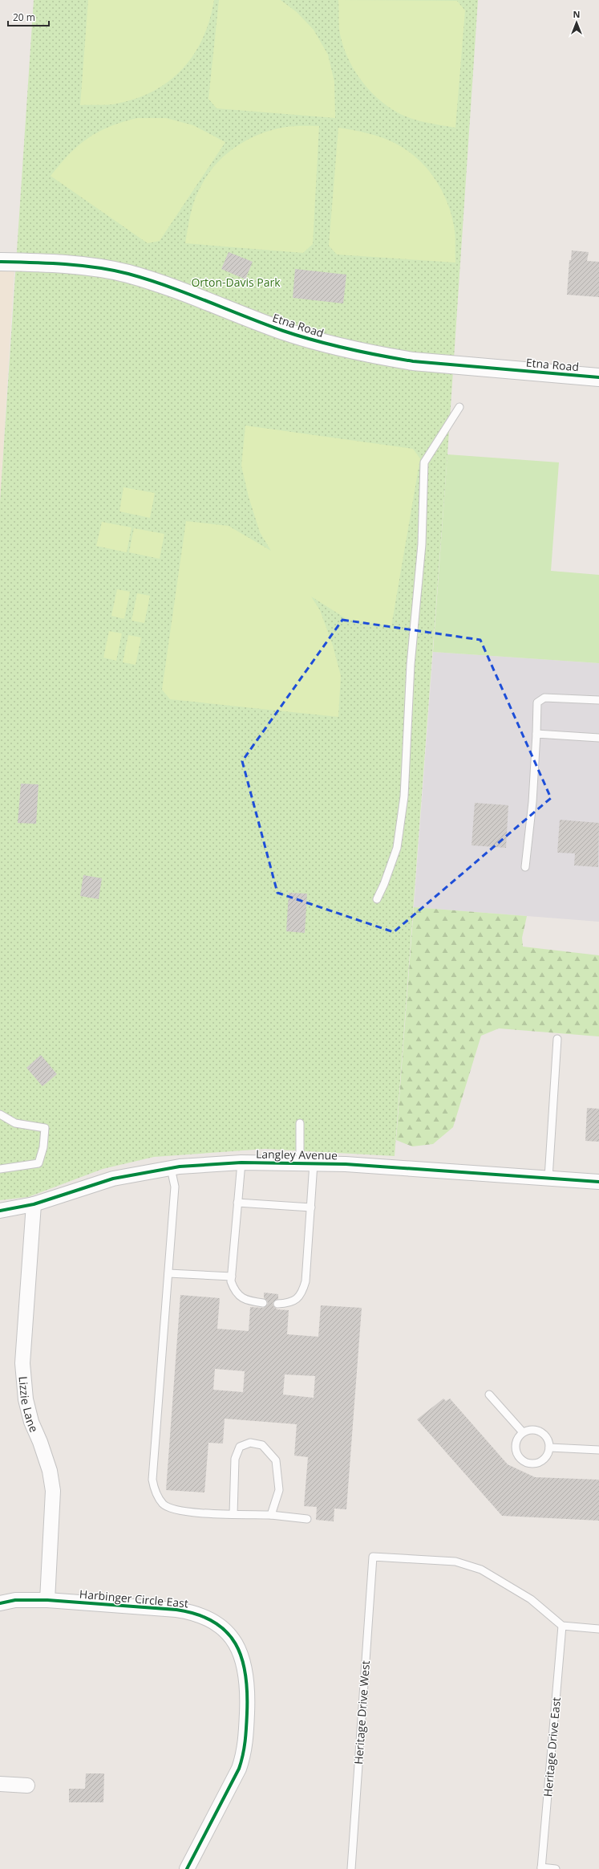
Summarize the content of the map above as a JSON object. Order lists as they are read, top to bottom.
{
  "streets": {
    "street": [
      "Etna Road",
      "Langley Avenue",
      "Lizzie Lane",
      "Harbinger Circle East"
    ],
    "lane": ["Heritage Drive West", "Heritage Drive East"]
  },
  "crossings": [
    ["Langley Avenue", "Lizzie Lane"],
    ["Lizzie Lane", "Harbinger Circle East"],
    ["Heritage Drive West", "Heritage Drive East"]
  ],
  "parks": ["Orton-Davis Park"],
  "scale_bar": "20 m",
  "north": "top"
}
